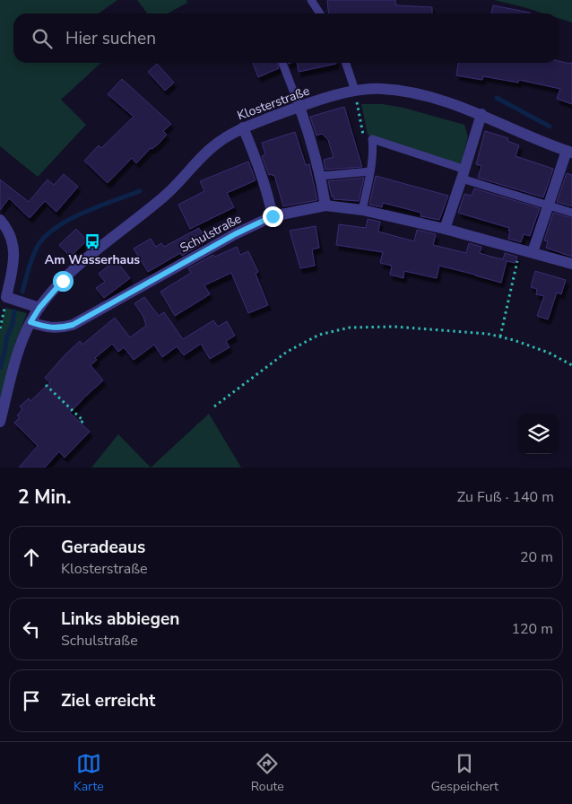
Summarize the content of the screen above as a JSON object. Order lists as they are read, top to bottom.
{
  "streets": {
    "street": ["Klosterstraße", "Schulstraße"]
  },
  "crossings": [
    ["Klosterstraße", "Schulstraße"]
  ],
  "places": {
    "bus stop": ["Am Wasserhaus"]
  },
  "page": {
    "search": "Hier suchen",
    "heading": ["2 Min.", "Zu Fuß · 140 m"],
    "list": [
      ["Geradeaus", "Klosterstraße", "20 m"],
      ["Links abbiegen", "Schulstraße", "120 m"],
      "Ziel erreicht"
    ],
    "nav": ["Karte", "Route", "Gespeichert"]
  }
}
